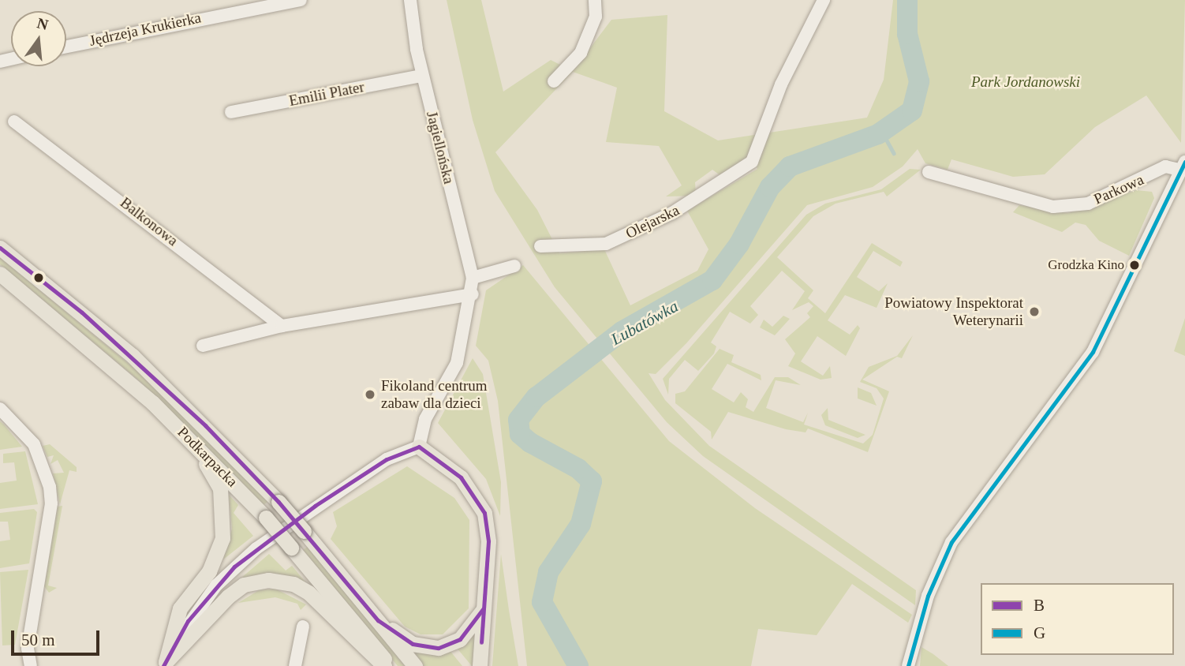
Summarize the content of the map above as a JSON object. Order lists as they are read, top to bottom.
{
  "streets": {
    "main road": ["Podkarpacka"],
    "street": [
      "Jędrzeja Krukierka",
      "Emilii Plater",
      "Jagiellońska",
      "Parkowa",
      "Balkonowa",
      "Olejarska"
    ]
  },
  "crossings": [
    ["Emilii Plater", "Jagiellońska"]
  ],
  "water": ["Lubatówka"],
  "parks": ["Park Jordanowski"],
  "places": ["Grodzka Kino", "Powiatowy Inspektorat Weterynarii", "Fikoland centrum zabaw dla dzieci"],
  "lines": ["transit line G", "transit line B"],
  "legend": ["B", "G"],
  "scale_bar": "50 m",
  "north": "top"
}
